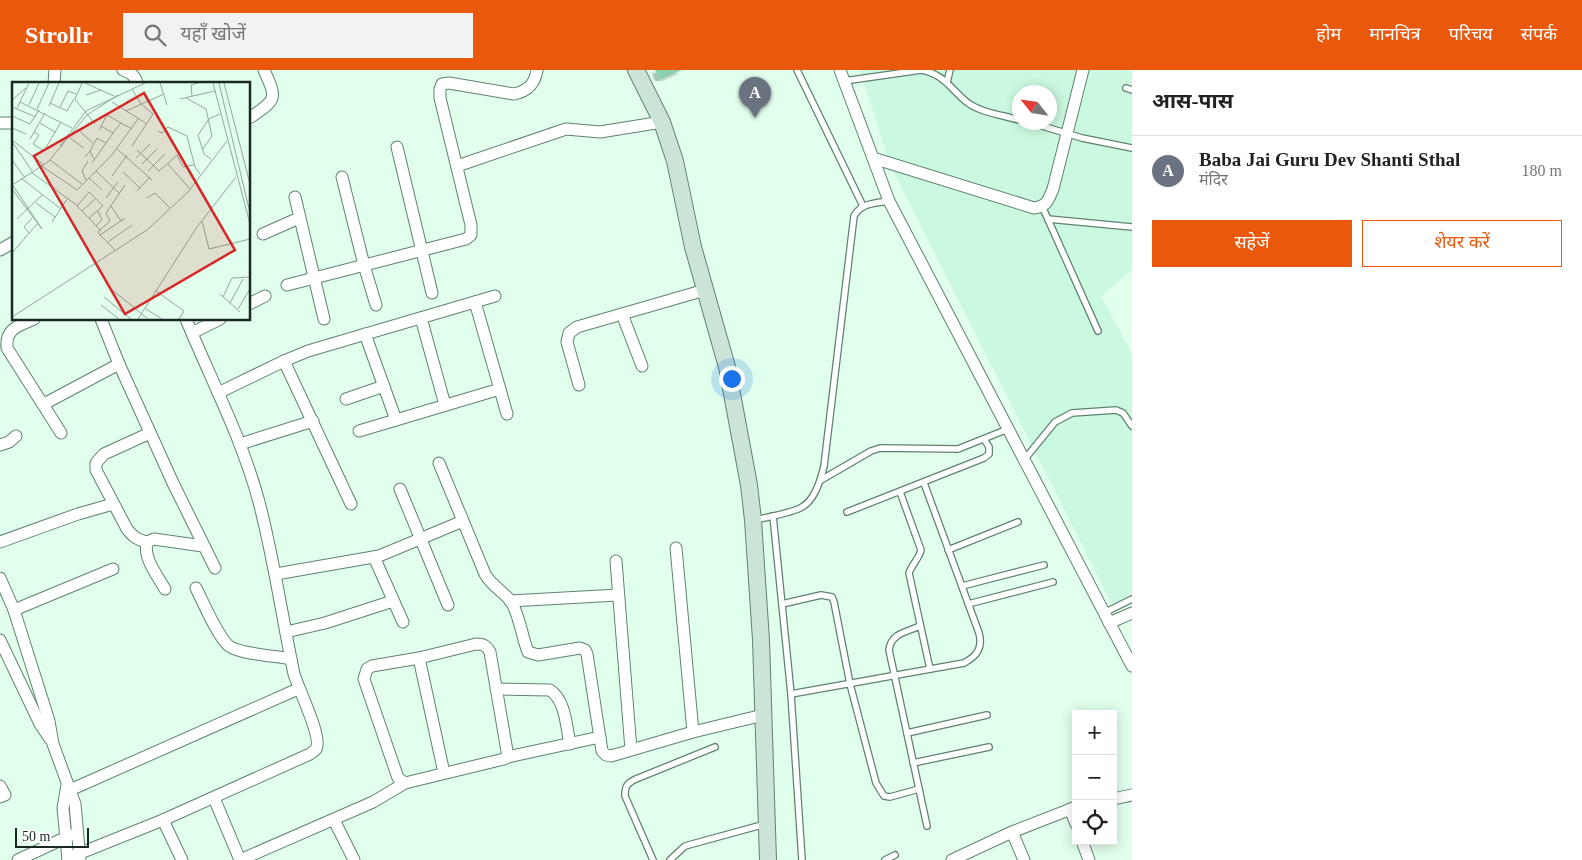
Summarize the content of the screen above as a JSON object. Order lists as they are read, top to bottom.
{
  "scale_bar": "50 m",
  "north": "top left",
  "page": {
    "header": "Strollr",
    "search": "यहाँ खोजें",
    "nav": [
      "होम",
      "मानचित्र",
      "परिचय",
      "संपर्क"
    ],
    "heading": "आस-पास",
    "pins": "A",
    "list": [
      {
        "mark": "A",
        "name": "Baba Jai Guru Dev Shanti Sthal",
        "note": "मंदिर",
        "value": "180 m"
      }
    ],
    "buttons": ["सहेजें", "शेयर करें"],
    "map_buttons": ["+", "−"],
    "scale": "50 m"
  }
}
